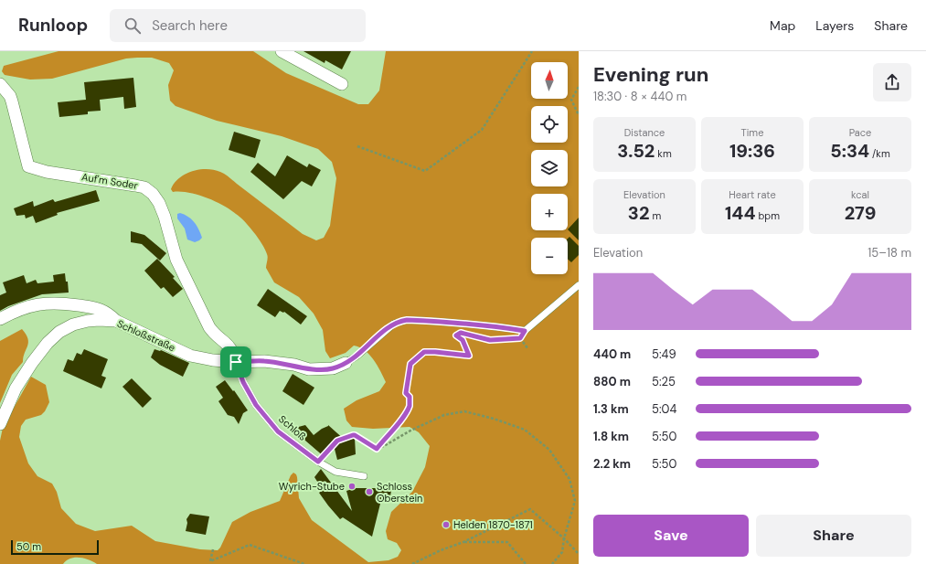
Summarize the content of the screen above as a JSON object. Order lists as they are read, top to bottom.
{
  "streets": {
    "street": ["Auf'm Soder", "Schloßstraße"],
    "lane": ["Schloß"]
  },
  "crossings": [
    ["Auf'm Soder", "Schloßstraße"],
    ["Auf'm Soder", "Schloß"],
    ["Schloßstraße", "Schloß"]
  ],
  "places": ["Wyrich-Stube", "Schloss Oberstein", "Helden 1870-1871"],
  "scale_bar": "50 m",
  "north": "top",
  "page": {
    "header": "Runloop",
    "search": "Search here",
    "nav": ["Map", "Layers", "Share"],
    "heading": ["Evening run", "18:30 · 8 × 440 m"],
    "map_buttons": ["+", "−"],
    "stats": [
      ["Distance", "3.52 km"],
      ["Time", "19:36"],
      ["Pace", "5:34 /km"],
      ["Elevation", "32 m"],
      ["Heart rate", "144 bpm"],
      ["kcal", "279"]
    ],
    "chart": ["Elevation", "15–18 m"],
    "list": [
      {
        "name": "440 m",
        "note": "5:49"
      },
      {
        "name": "880 m",
        "note": "5:25"
      },
      {
        "name": "1.3 km",
        "note": "5:04"
      },
      {
        "name": "1.8 km",
        "note": "5:50"
      },
      {
        "name": "2.2 km",
        "note": "5:50"
      }
    ],
    "buttons": ["Save", "Share"],
    "scale": "50 m"
  }
}
